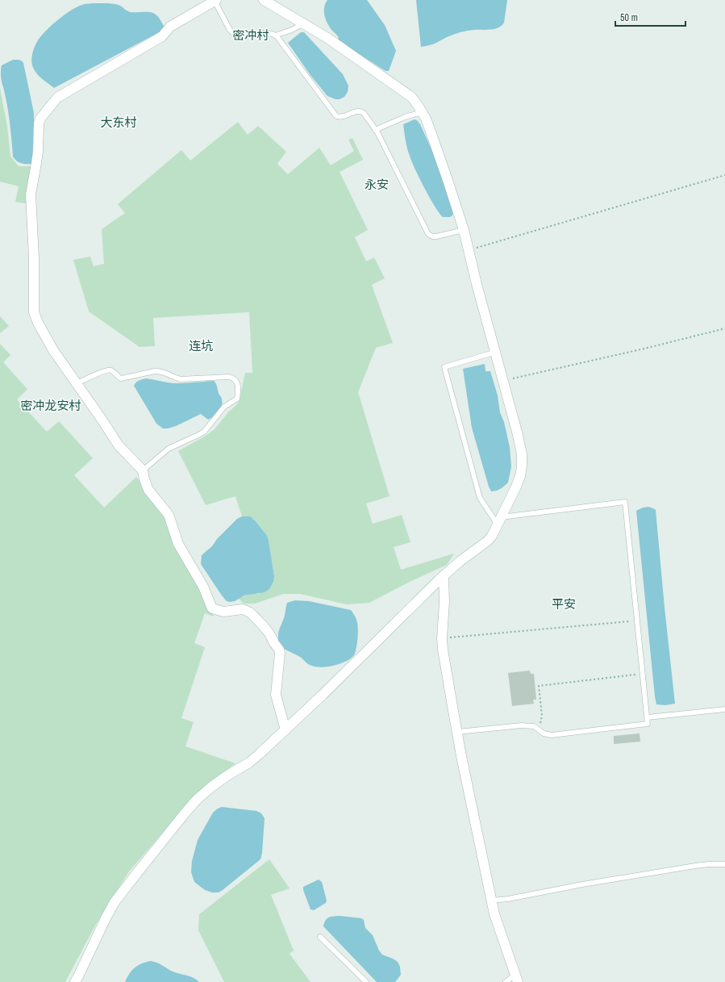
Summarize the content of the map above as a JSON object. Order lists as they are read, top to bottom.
{
  "districts": [
    "密冲村",
    "大东村",
    "永安",
    "连坑",
    "密冲龙安村",
    "平安"
  ],
  "scale_bar": "50 m"
}
